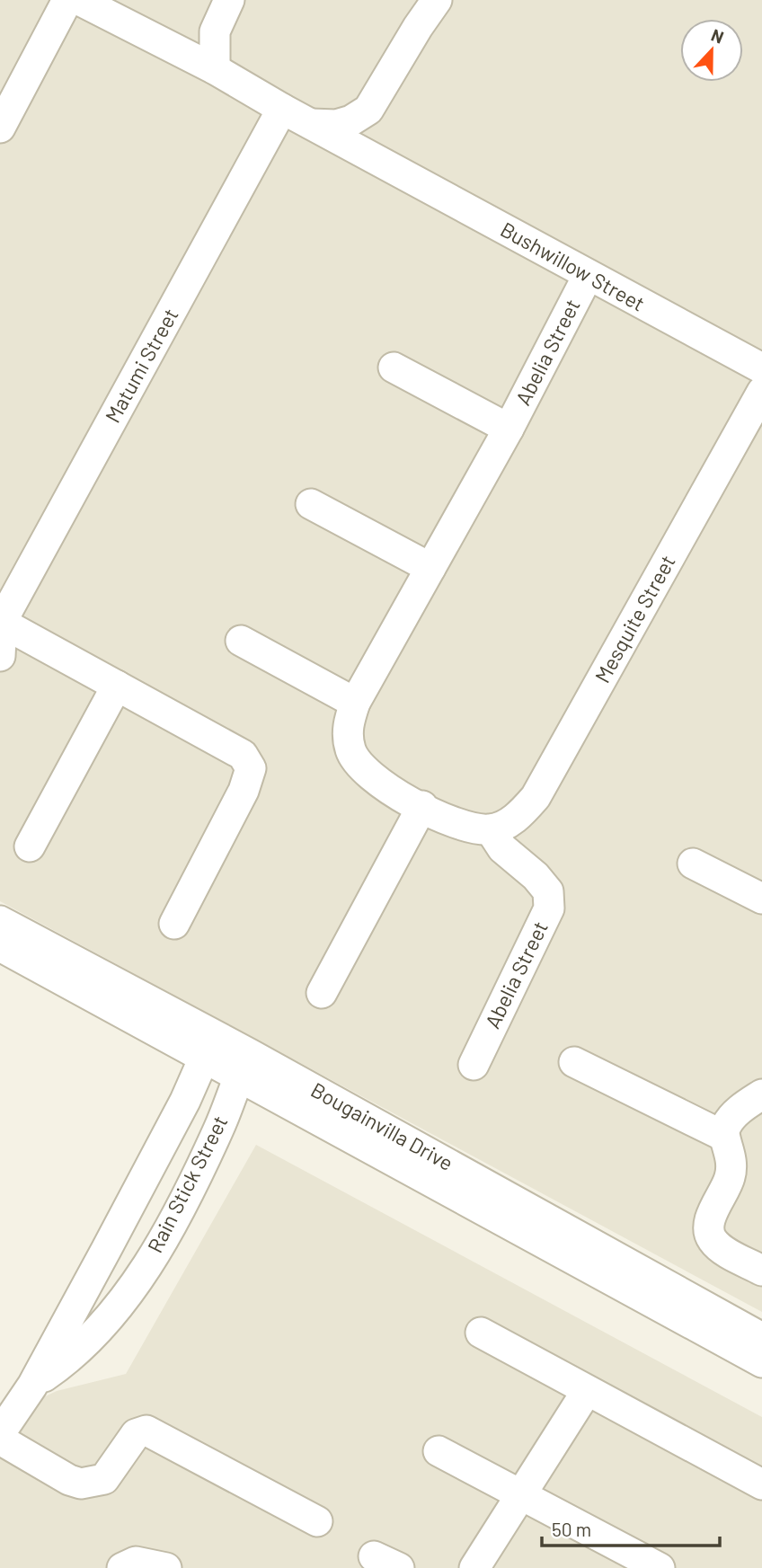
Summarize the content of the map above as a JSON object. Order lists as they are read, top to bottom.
{
  "streets": {
    "street": [
      "Bushwillow Street",
      "Abelia Street",
      "Matumi Street",
      "Mesquite Street",
      "Bougainvilla Drive",
      "Rain Stick Street"
    ]
  },
  "crossings": [
    ["Bushwillow Street", "Abelia Street"],
    ["Bushwillow Street", "Matumi Street"],
    ["Abelia Street", "Mesquite Street"],
    ["Bougainvilla Drive", "Rain Stick Street"]
  ],
  "scale_bar": "50 m",
  "north": "top"
}
